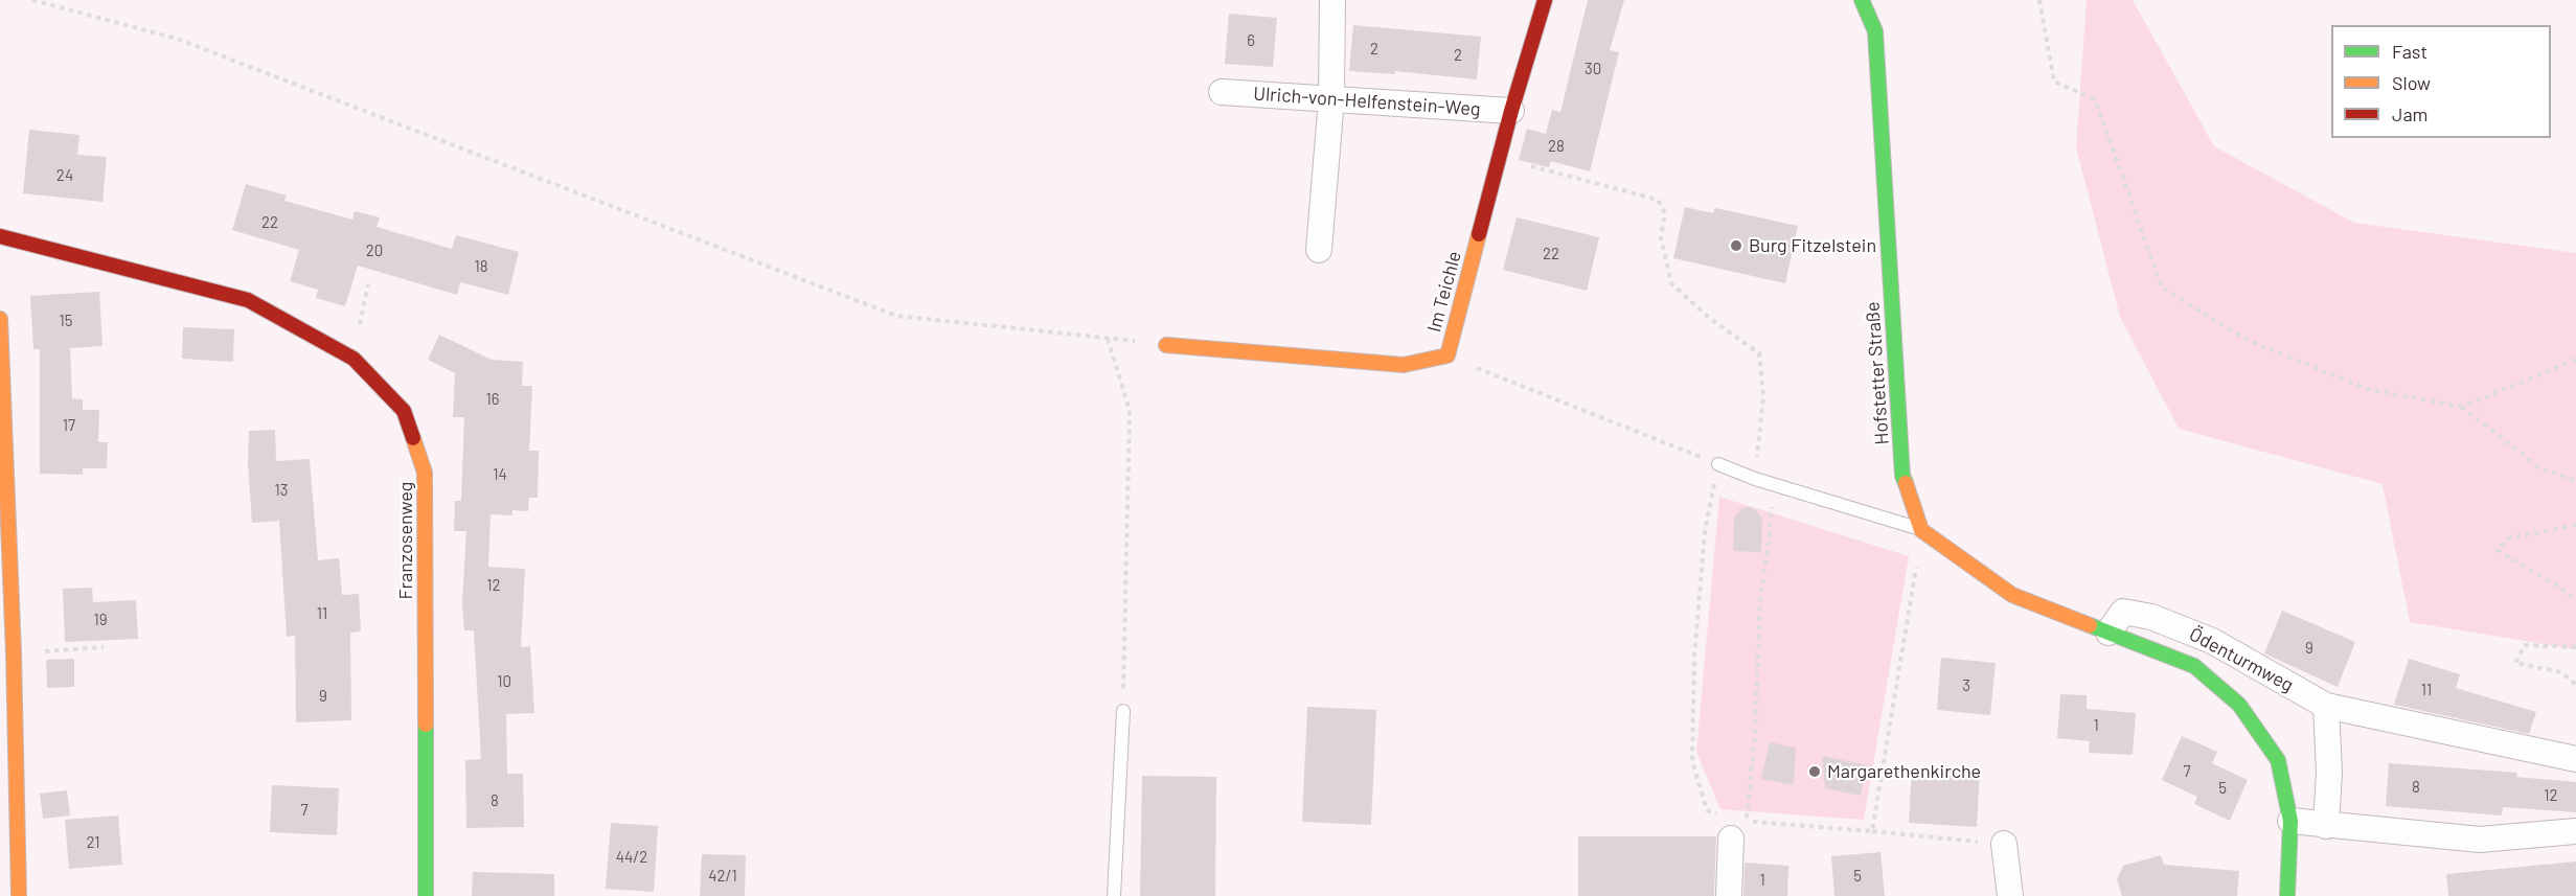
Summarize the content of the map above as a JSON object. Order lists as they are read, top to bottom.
{
  "streets": {
    "street": [
      "Ulrich-von-Helfenstein-Weg",
      "Im Teichle",
      "Hofstetter Straße",
      "Franzosenweg",
      "Ödenturmweg"
    ]
  },
  "crossings": [
    ["Ulrich-von-Helfenstein-Weg", "Im Teichle"]
  ],
  "places": ["Burg Fitzelstein", "Margarethenkirche"],
  "house_numbers": [
    "6",
    "2",
    "2",
    "30",
    "28",
    "24",
    "22",
    "20",
    "22",
    "18",
    "15",
    "16",
    "17",
    "14",
    "13",
    "12",
    "11",
    "19",
    "9",
    "10",
    "3",
    "11",
    "9",
    "1",
    "7",
    "8",
    "5",
    "12",
    "8",
    "7",
    "21",
    "44/2",
    "42/1",
    "5",
    "1"
  ],
  "legend": ["Fast", "Slow", "Jam"]
}
